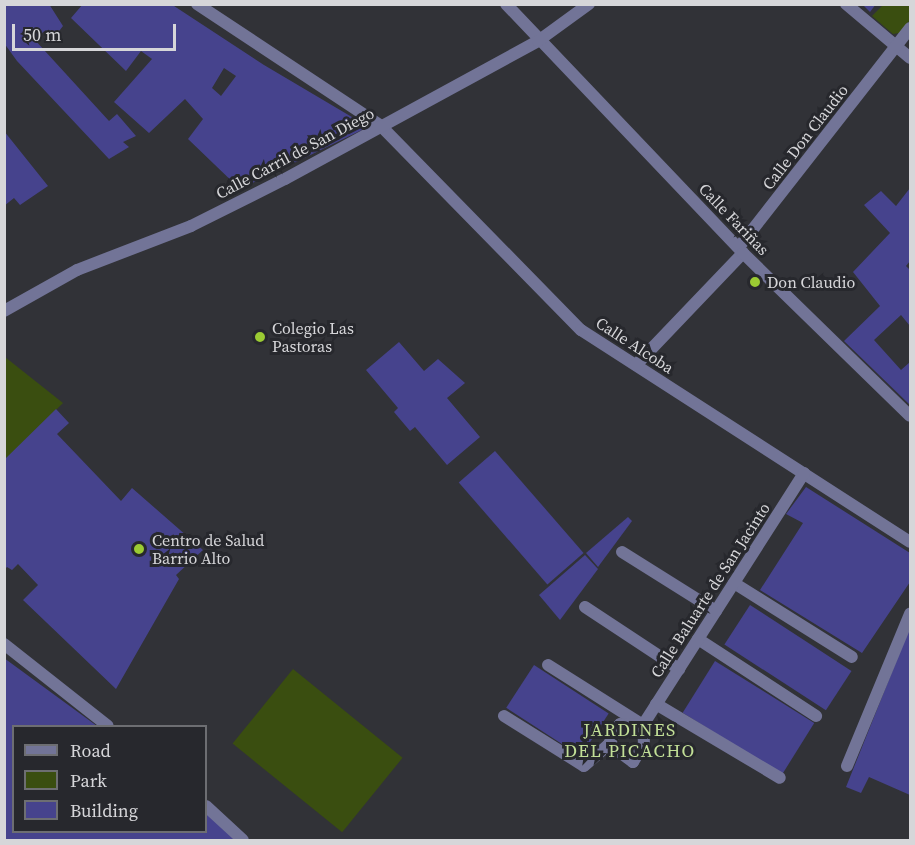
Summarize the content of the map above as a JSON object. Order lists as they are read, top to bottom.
{
  "streets": {
    "street": [
      "Calle Don Claudio",
      "Calle Carril de San Diego",
      "Calle Fariñas",
      "Calle Alcoba",
      "Calle Baluarte de San Jacinto"
    ]
  },
  "crossings": [
    ["Calle Don Claudio", "Calle Fariñas"],
    ["Calle Don Claudio", "Calle Alcoba"],
    ["Calle Carril de San Diego", "Calle Fariñas"],
    ["Calle Carril de San Diego", "Calle Alcoba"],
    ["Calle Alcoba", "Calle Baluarte de San Jacinto"]
  ],
  "districts": ["JARDINES DEL PICACHO"],
  "places": ["Don Claudio", "Colegio Las Pastoras", "Centro de Salud Barrio Alto"],
  "legend": ["Road", "Park", "Building"],
  "scale_bar": "50 m"
}
